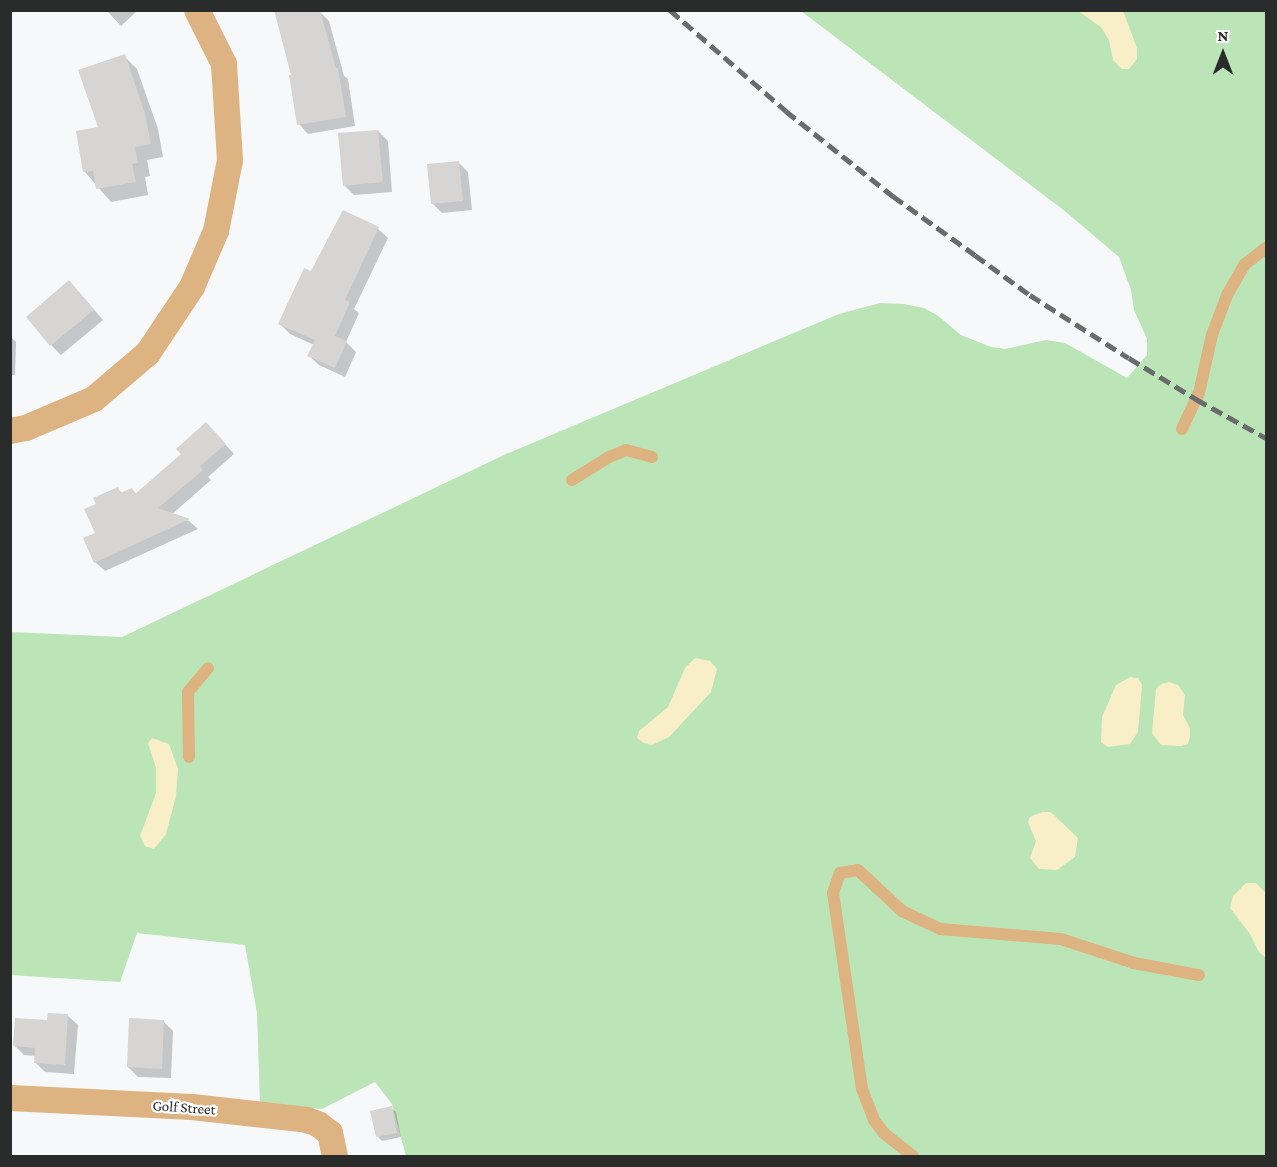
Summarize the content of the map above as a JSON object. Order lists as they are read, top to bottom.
{
  "streets": {
    "street": ["Golf Street"]
  },
  "north": "top"
}
